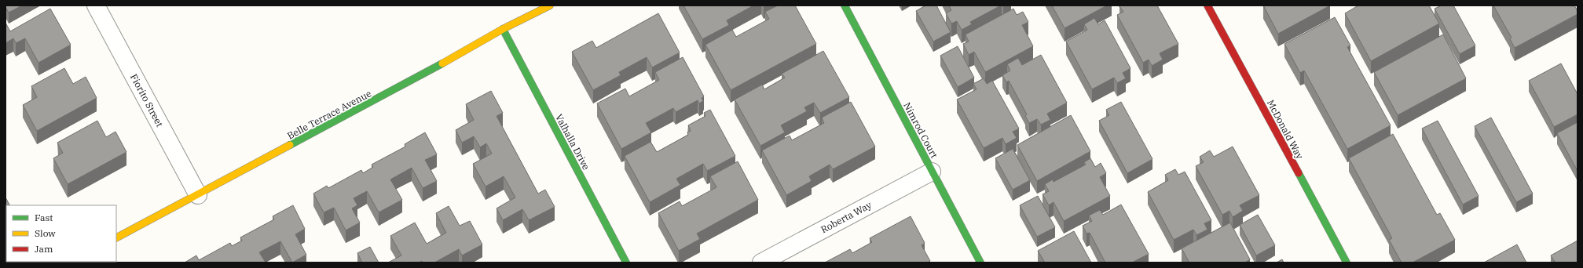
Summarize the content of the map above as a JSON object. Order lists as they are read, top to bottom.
{
  "streets": {
    "street": [
      "Fiorito Street",
      "Belle Terrace Avenue",
      "McDonald Way",
      "Nimrod Court",
      "Valhalla Drive",
      "Roberta Way"
    ]
  },
  "crossings": [
    ["Fiorito Street", "Belle Terrace Avenue"],
    ["Belle Terrace Avenue", "Valhalla Drive"],
    ["Nimrod Court", "Roberta Way"]
  ],
  "legend": ["Fast", "Slow", "Jam"]
}
